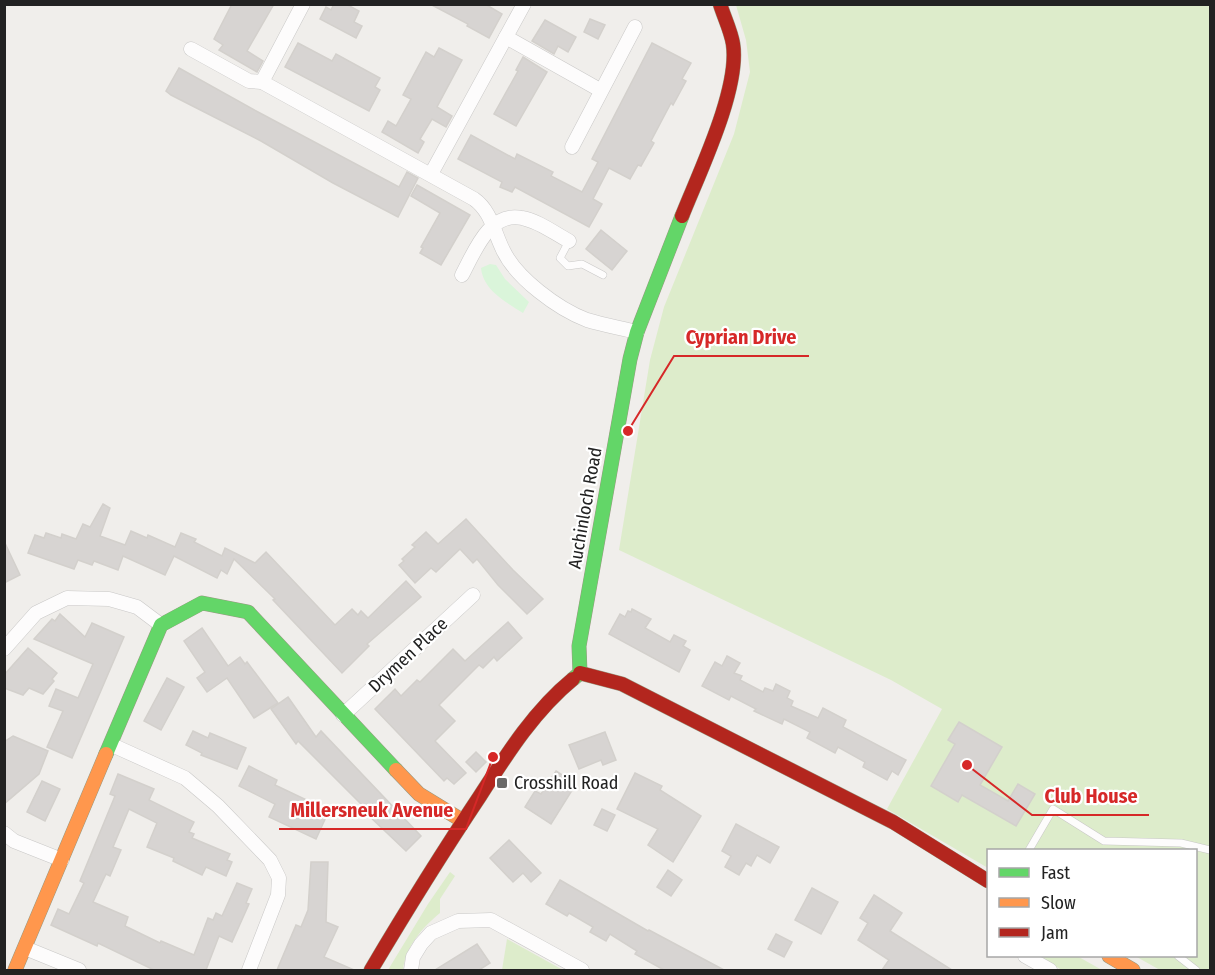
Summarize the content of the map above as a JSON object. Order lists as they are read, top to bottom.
{
  "streets": {
    "main road": ["Auchinloch Road"],
    "street": ["Drymen Place"]
  },
  "places": {
    "other": ["Cyprian Drive", "Millersneuk Avenue", "Club House"],
    "transit": ["Crosshill Road"]
  },
  "legend": ["Fast", "Slow", "Jam"]
}
